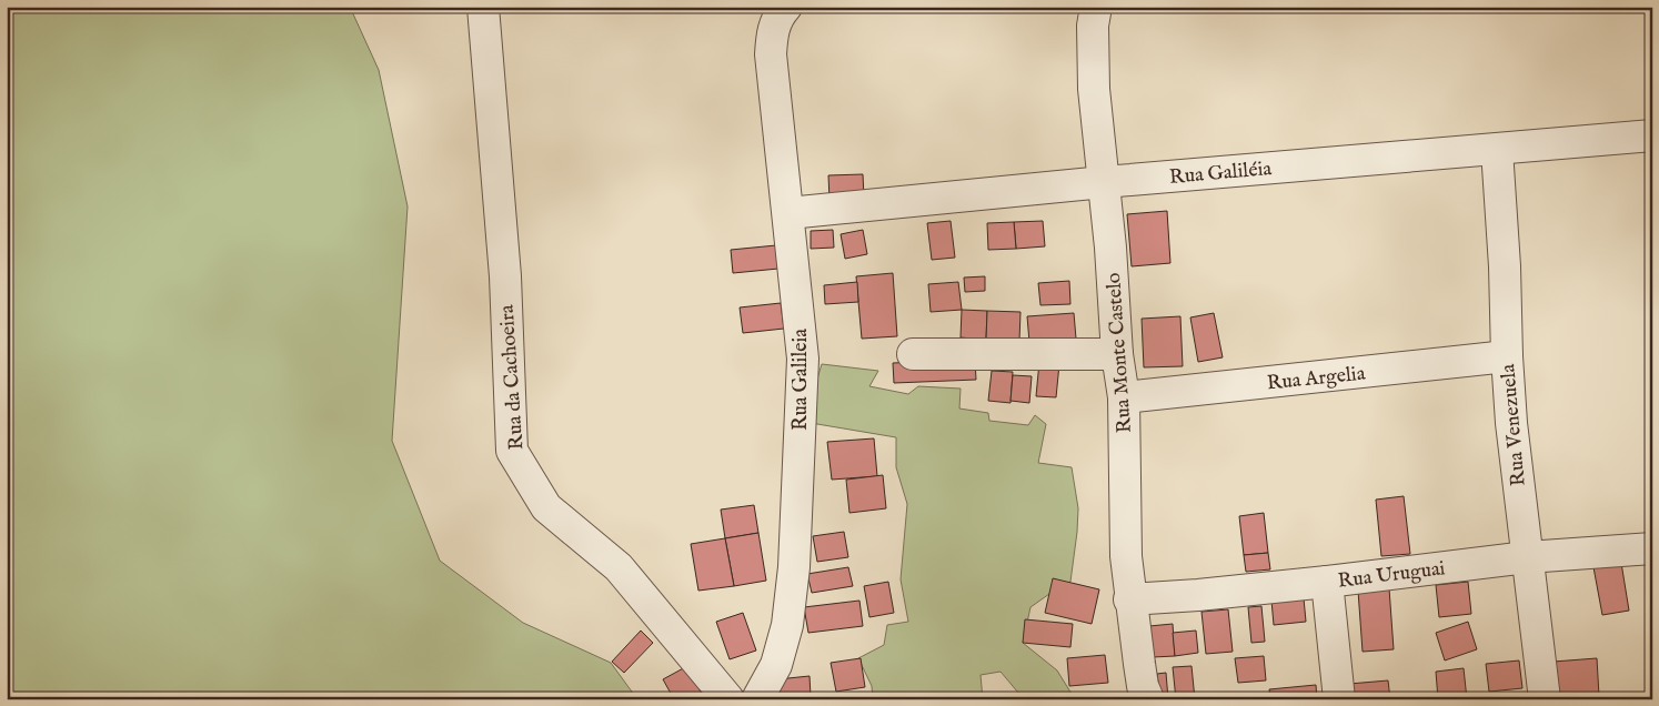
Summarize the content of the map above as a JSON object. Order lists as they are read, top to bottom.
{
  "streets": {
    "street": [
      "Rua Galiléia",
      "Rua Monte Castelo",
      "Rua da Cachoeira",
      "Rua Argelia",
      "Rua Galileia",
      "Rua Venezuela",
      "Rua Uruguai"
    ]
  },
  "crossings": [
    ["Rua Galiléia", "Rua Monte Castelo"],
    ["Rua Galiléia", "Rua Galileia"],
    ["Rua Galiléia", "Rua Venezuela"],
    ["Rua Monte Castelo", "Rua Argelia"],
    ["Rua Monte Castelo", "Rua Uruguai"],
    ["Rua Argelia", "Rua Venezuela"],
    ["Rua Venezuela", "Rua Uruguai"]
  ]
}
